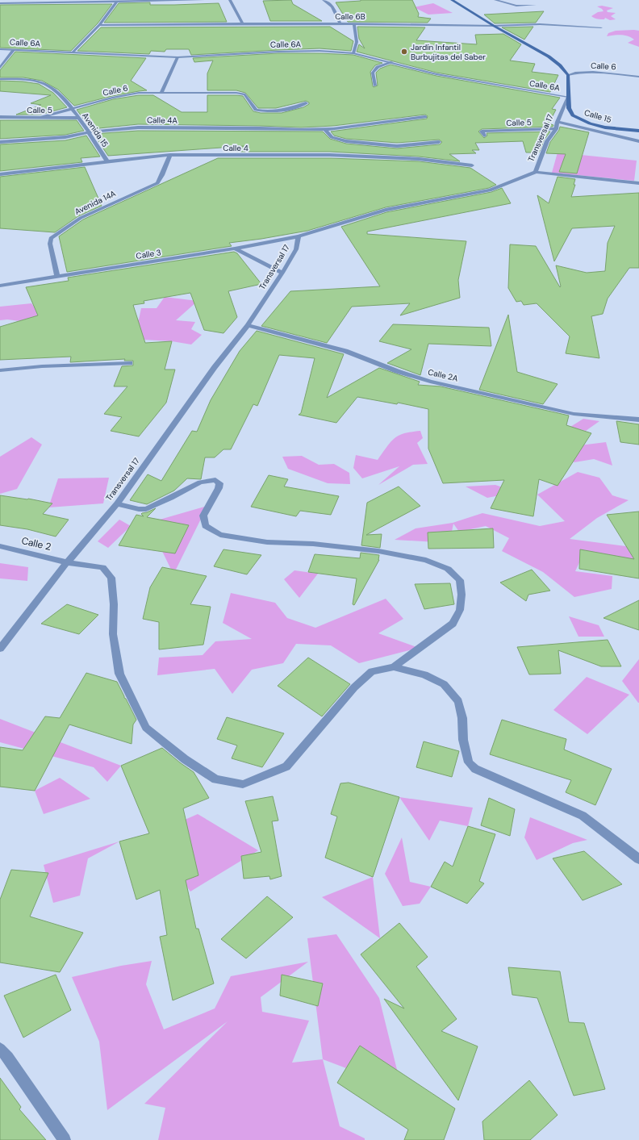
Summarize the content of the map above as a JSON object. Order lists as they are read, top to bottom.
{
  "streets": {
    "main road": ["Calle 15", "Transversal 17"],
    "street": [
      "Calle 6B",
      "Calle 6A",
      "Calle 6",
      "Calle 5",
      "Calle 4A",
      "Avenida 15",
      "Calle 4",
      "Avenida 14A",
      "Calle 3",
      "Calle 2A",
      "Calle 2"
    ]
  },
  "crossings": [
    ["Calle 6A", "Calle 15"],
    ["Calle 6A", "Transversal 17"],
    ["Calle 6", "Calle 5"],
    ["Calle 6", "Avenida 15"],
    ["Calle 6", "Transversal 17"],
    ["Calle 5", "Avenida 15"],
    ["Calle 5", "Transversal 17"],
    ["Calle 15", "Transversal 17"],
    ["Calle 4A", "Avenida 15"],
    ["Avenida 15", "Calle 4"],
    ["Transversal 17", "Calle 3"],
    ["Transversal 17", "Calle 2A"],
    ["Transversal 17", "Calle 2"],
    ["Calle 4", "Avenida 14A"],
    ["Avenida 14A", "Calle 3"]
  ],
  "places": ["Jardín Infantil Burbujitas del Saber"]
}
